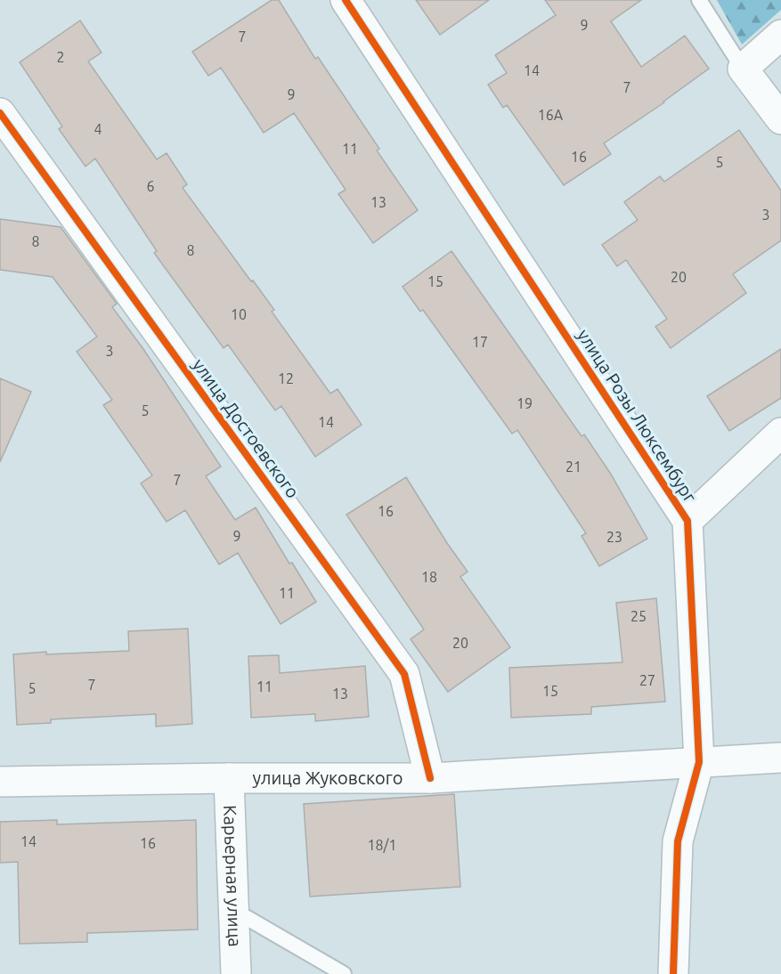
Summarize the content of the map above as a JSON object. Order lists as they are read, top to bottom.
{
  "streets": {
    "street": [
      "улица Розы Люксембург",
      "улица Достоевского",
      "улица Жуковского",
      "Карьерная улица"
    ]
  },
  "crossings": [
    ["улица Розы Люксембург", "улица Жуковского"],
    ["улица Достоевского", "улица Жуковского"],
    ["улица Жуковского", "Карьерная улица"]
  ],
  "house_numbers": [
    "9",
    "7",
    "2",
    "14",
    "7",
    "9",
    "16А",
    "4",
    "11",
    "16",
    "5",
    "6",
    "13",
    "3",
    "8",
    "8",
    "20",
    "15",
    "10",
    "17",
    "3",
    "12",
    "19",
    "5",
    "14",
    "21",
    "7",
    "16",
    "9",
    "23",
    "18",
    "11",
    "25",
    "20",
    "27",
    "7",
    "11",
    "5",
    "15",
    "13",
    "14",
    "16",
    "18/1"
  ]
}
